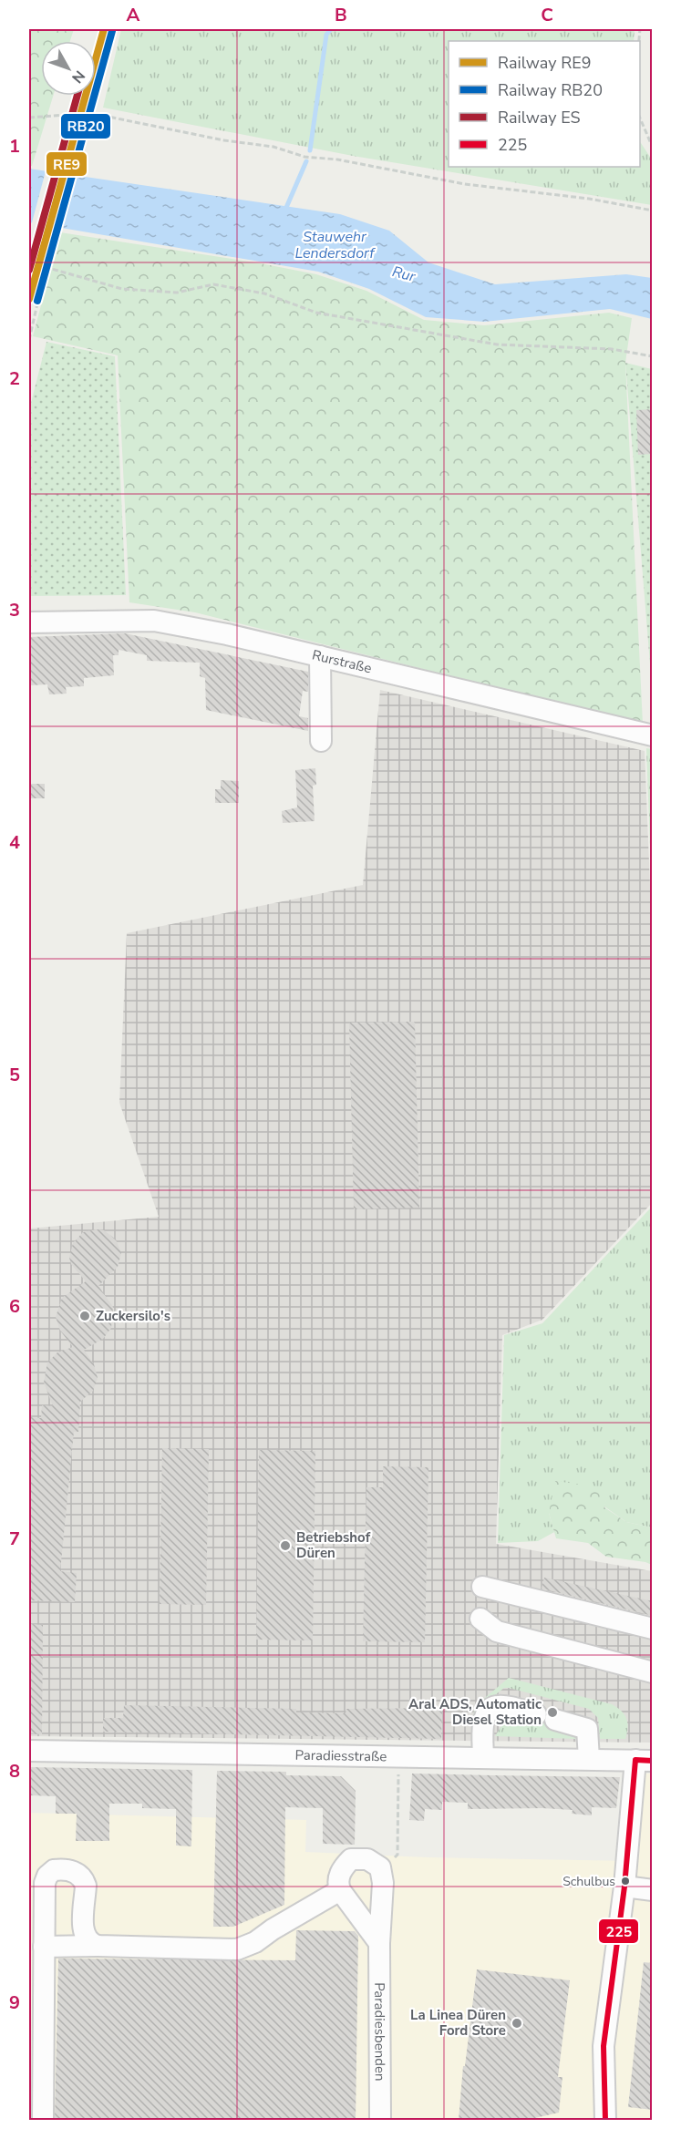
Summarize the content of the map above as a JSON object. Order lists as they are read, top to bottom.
{
  "streets": {
    "street": ["Rurstraße", "Paradiesstraße", "Paradiesbenden"]
  },
  "water": ["Stauwehr Lendersdorf", "Rur"],
  "places": [
    "Zuckersilo's",
    "Betriebshof Düren",
    "Aral ADS, Automatic Diesel Station",
    "Schulbus",
    "La Linea Düren Ford Store"
  ],
  "lines": [
    "rail line RE9",
    "rail line RB20",
    "rail line ES",
    "transit line 225"
  ],
  "legend": [
    "Railway RE9",
    "Railway RB20",
    "Railway ES",
    "225"
  ],
  "north": "bottom right",
  "grid": {
    "columns": ["A", "B", "C"],
    "rows": [
      "1",
      "2",
      "3",
      "4",
      "5",
      "6",
      "7",
      "8",
      "9"
    ]
  }
}
